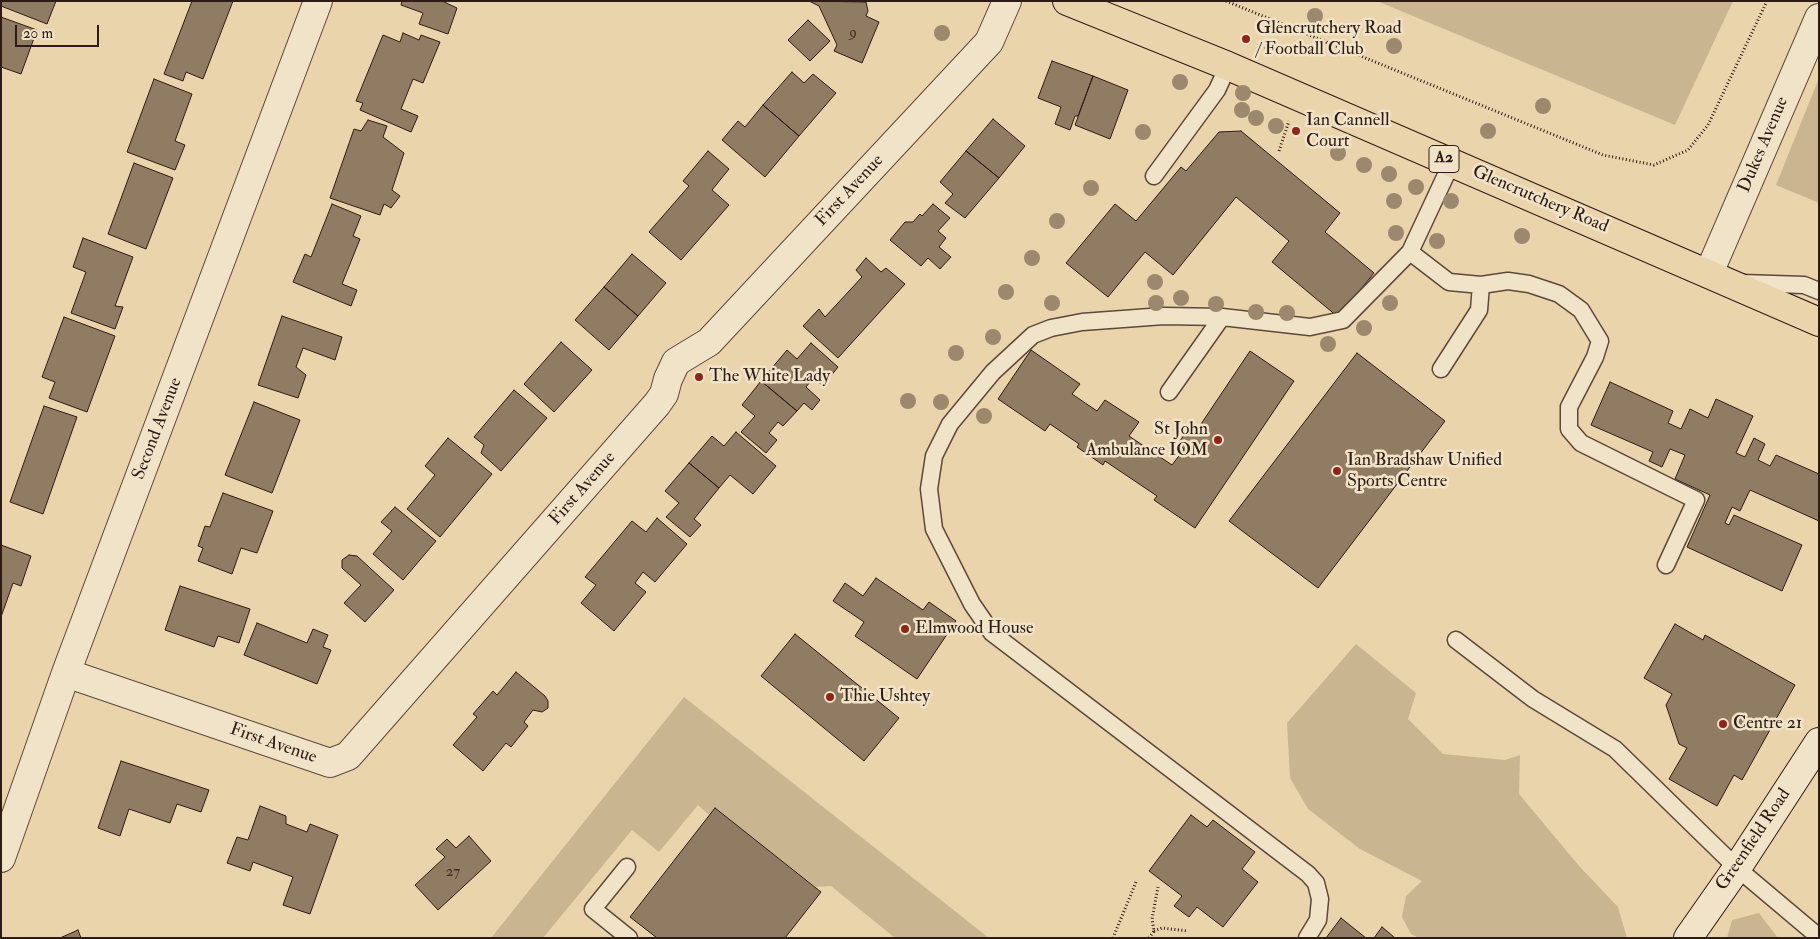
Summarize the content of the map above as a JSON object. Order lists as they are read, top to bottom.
{
  "streets": {
    "highway": ["A2", "Glencrutchery Road"],
    "street": [
      "Dukes Avenue",
      "First Avenue",
      "Second Avenue",
      "Greenfield Road"
    ]
  },
  "crossings": [
    ["Dukes Avenue", "Glencrutchery Road"],
    ["First Avenue", "Second Avenue"]
  ],
  "places": [
    "Glencrutchery Road / Football Club",
    "Ian Cannell Court",
    "The White Lady",
    "St John Ambulance IOM",
    "Ian Bradshaw Unified Sports Centre",
    "Elmwood House",
    "Thie Ushtey",
    "Centre 21"
  ],
  "house_numbers": ["9", "27"],
  "scale_bar": "20 m"
}
